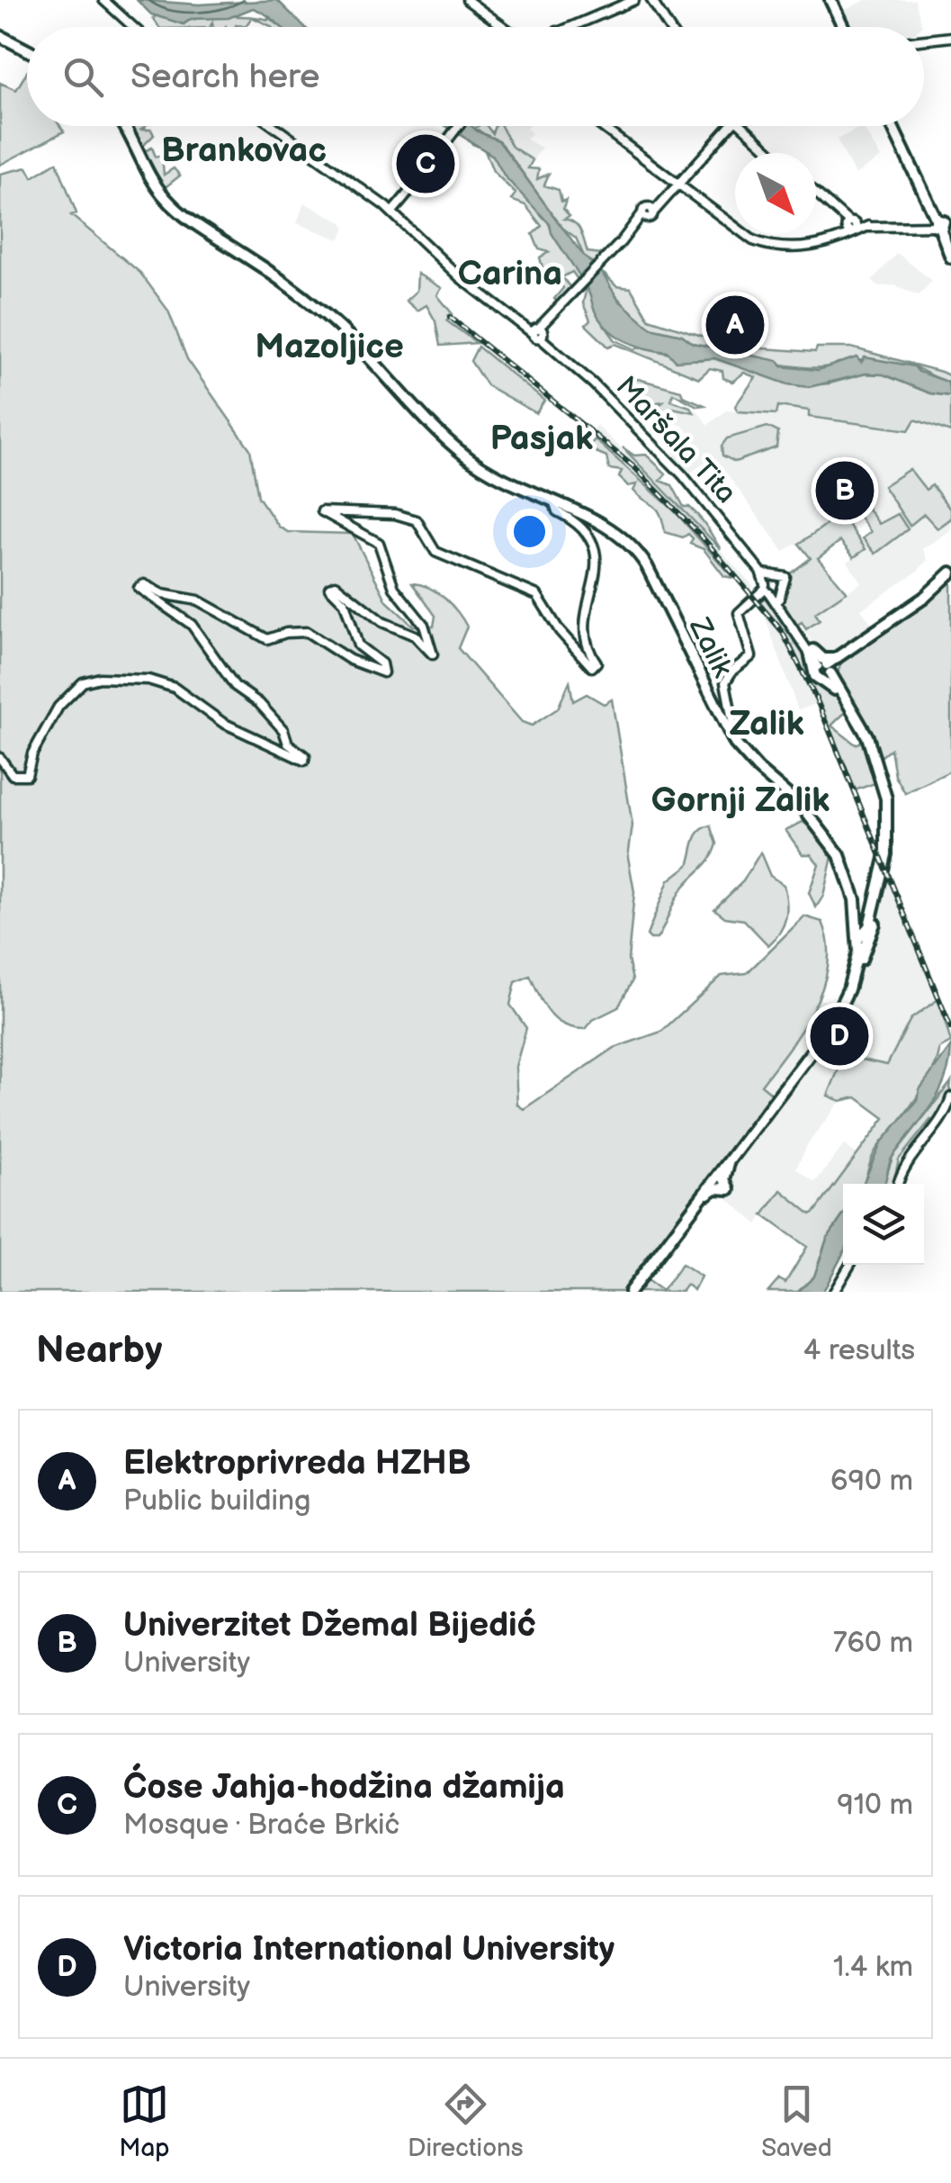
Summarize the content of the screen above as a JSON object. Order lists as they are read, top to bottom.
{
  "streets": {
    "main road": ["Maršala Tita", "Zalik"]
  },
  "crossings": [
    ["Maršala Tita", "Zalik"]
  ],
  "districts": [
    "Brankovac",
    "Carina",
    "Mazoljice",
    "Pasjak",
    "Zalik",
    "Gornji Zalik"
  ],
  "north": "bottom right",
  "page": {
    "search": "Search here",
    "pins": [
      "C",
      "A",
      "B",
      "D"
    ],
    "heading": ["Nearby", "4 results"],
    "list": [
      {
        "mark": "A",
        "name": "Elektroprivreda HZHB",
        "note": "Public building",
        "value": "690 m"
      },
      {
        "mark": "B",
        "name": "Univerzitet Džemal Bijedić",
        "note": "University",
        "value": "760 m"
      },
      {
        "mark": "C",
        "name": "Ćose Jahja-hodžina džamija",
        "note": "Mosque · Braće Brkić",
        "value": "910 m"
      },
      {
        "mark": "D",
        "name": "Victoria International University",
        "note": "University",
        "value": "1.4 km"
      }
    ],
    "nav": ["Map", "Directions", "Saved"]
  }
}
